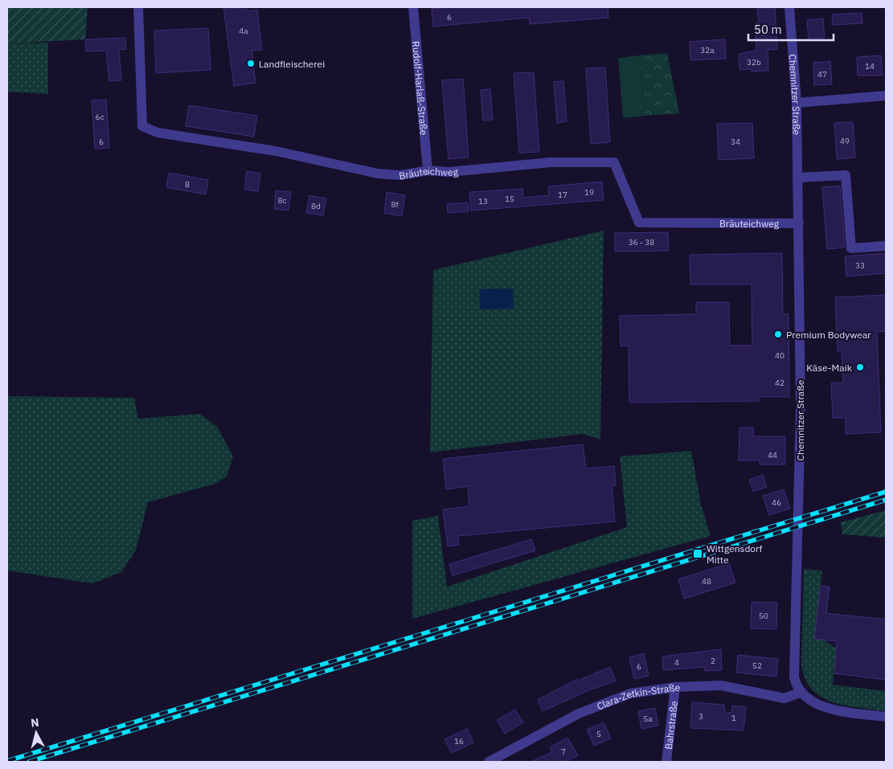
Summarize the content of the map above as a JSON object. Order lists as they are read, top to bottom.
{
  "streets": {
    "street": [
      "Rudolf-Harlaß-Straße",
      "Chemnitzer Straße",
      "Bräuteichweg",
      "Clara-Zetkin-Straße",
      "Bahrstraße"
    ]
  },
  "crossings": [
    ["Rudolf-Harlaß-Straße", "Bräuteichweg"],
    ["Chemnitzer Straße", "Bräuteichweg"],
    ["Chemnitzer Straße", "Clara-Zetkin-Straße"],
    ["Clara-Zetkin-Straße", "Bahrstraße"]
  ],
  "places": {
    "other": ["Landfleischerei", "Premium Bodywear", "Käse-Maik"],
    "transit": ["Wittgensdorf Mitte"]
  },
  "house_numbers": [
    "6",
    "4a",
    "32a",
    "32b",
    "14",
    "47",
    "6c",
    "49",
    "6",
    "34",
    "8",
    "19",
    "17",
    "15",
    "8c",
    "13",
    "8f",
    "8d",
    "36 - 38",
    "33",
    "40",
    "42",
    "44",
    "46",
    "48",
    "50",
    "2",
    "4",
    "52",
    "6",
    "3",
    "1",
    "5a",
    "5",
    "16",
    "7"
  ],
  "scale_bar": "50 m",
  "north": "top"
}
